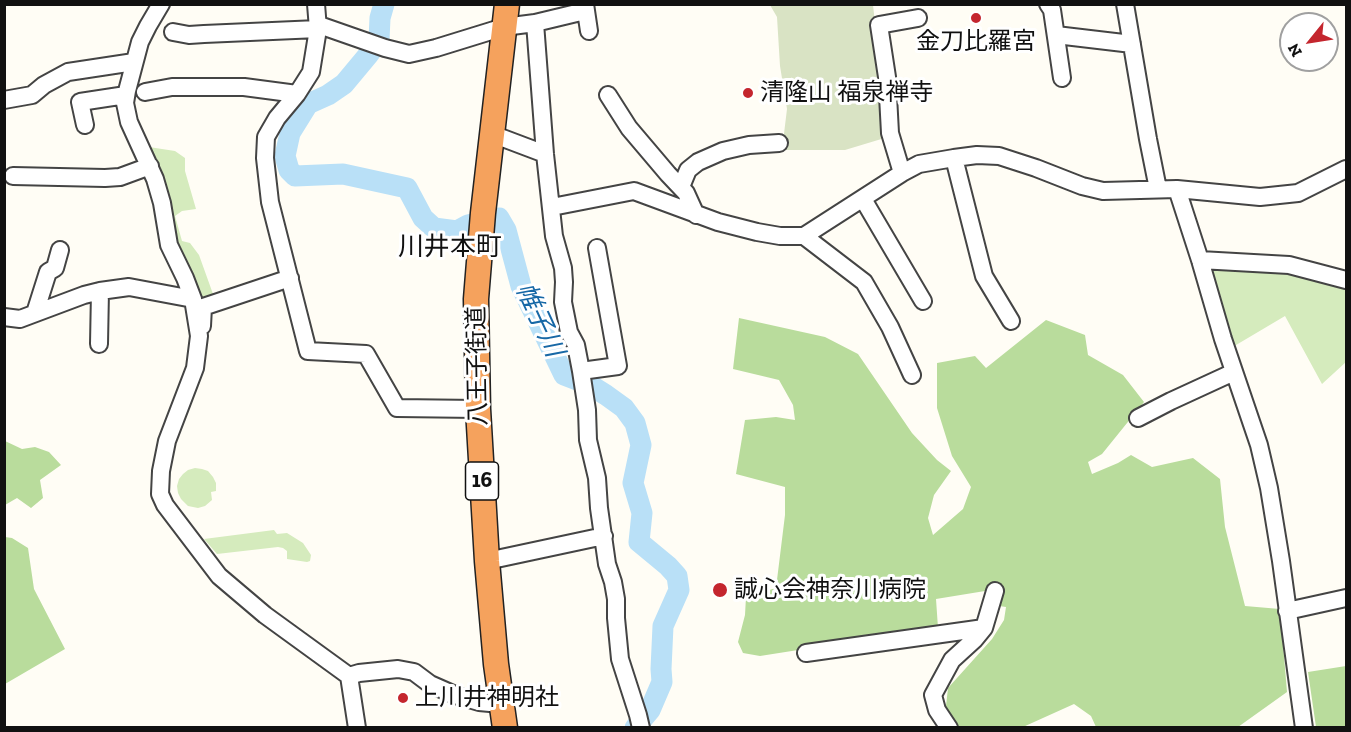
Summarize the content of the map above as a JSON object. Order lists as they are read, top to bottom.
{
  "streets": {
    "highway": ["八王子街道", "16"]
  },
  "districts": ["川井本町"],
  "water": ["帷子川"],
  "places": [
    "金刀比羅宮",
    "清隆山 福泉禅寺",
    "誠心会神奈川病院",
    "上川井神明社"
  ],
  "north": "bottom left"
}
